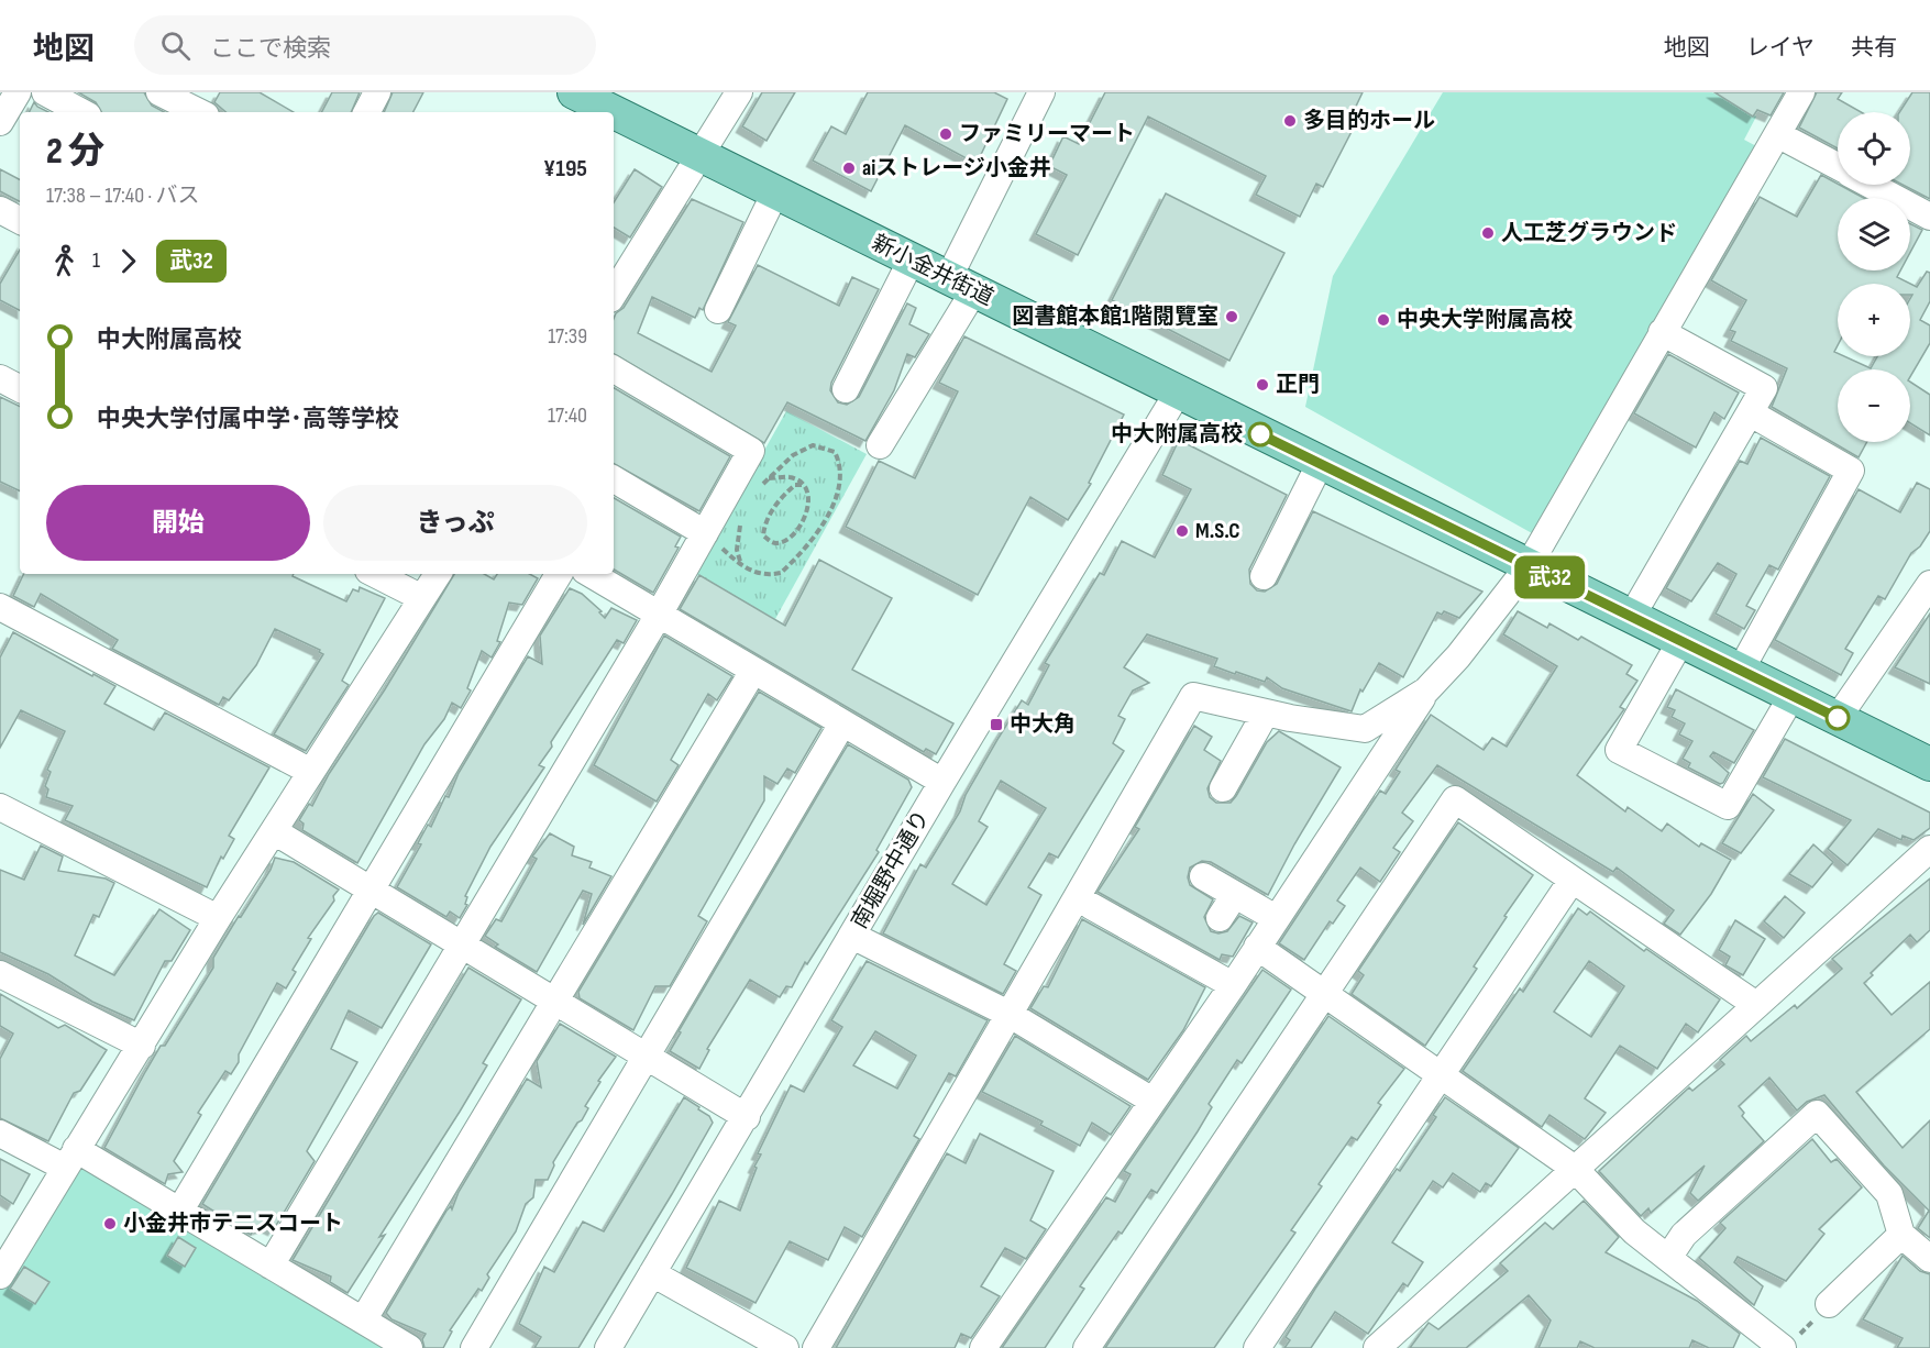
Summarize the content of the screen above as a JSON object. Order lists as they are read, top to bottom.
{
  "streets": {
    "main road": ["新小金井街道"],
    "street": ["南堀野中通り"]
  },
  "crossings": [
    ["新小金井街道", "南堀野中通り"]
  ],
  "places": {
    "other": [
      "多目的ホール",
      "ファミリーマート",
      "aiストレージ小金井",
      "人工芝グラウンド",
      "図書館本館1階閱覽室",
      "中央大学附属高校",
      "正門",
      "中大附属高校",
      "M.S.C",
      "小金井市テニスコート"
    ],
    "transit": ["中大角"]
  },
  "lines": ["bus line 武32"],
  "page": {
    "header": "地図",
    "search": "ここで検索",
    "nav": ["地図", "レイヤ", "共有"],
    "on_map": "武32",
    "map_buttons": ["+", "−"],
    "heading": ["2 分", "17:38 – 17:40 · バス", "¥195"],
    "legs": ["1", "武32"],
    "list": [
      {
        "name": "中大附属高校",
        "value": "17:39"
      },
      {
        "name": "中央大学付属中学･高等学校",
        "value": "17:40"
      }
    ],
    "buttons": ["開始", "きっぷ"]
  }
}
